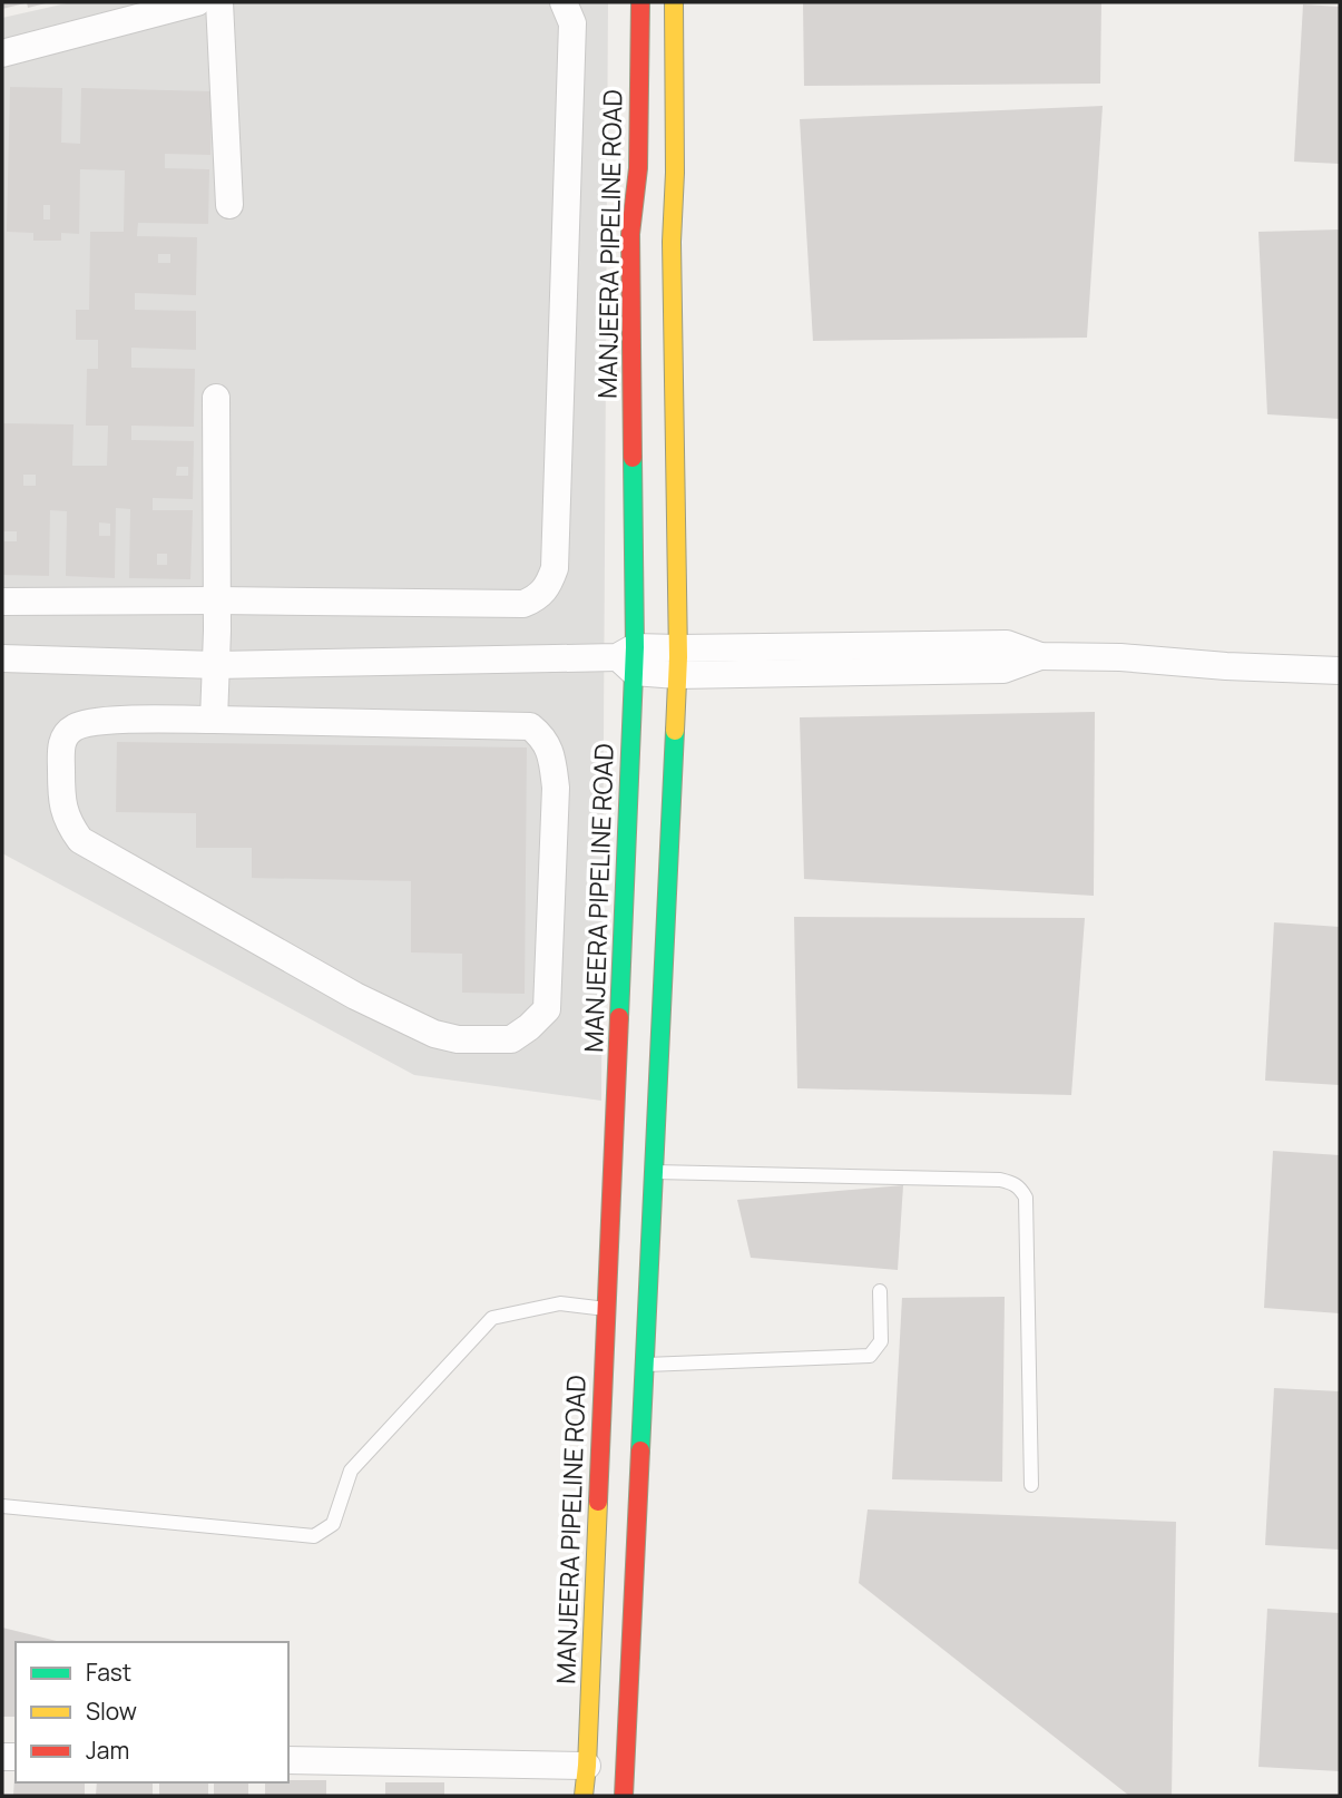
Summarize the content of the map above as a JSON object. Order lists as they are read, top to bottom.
{
  "streets": {
    "main road": ["MANJEERA PIPELINE ROAD"]
  },
  "legend": ["Fast", "Slow", "Jam"]
}
